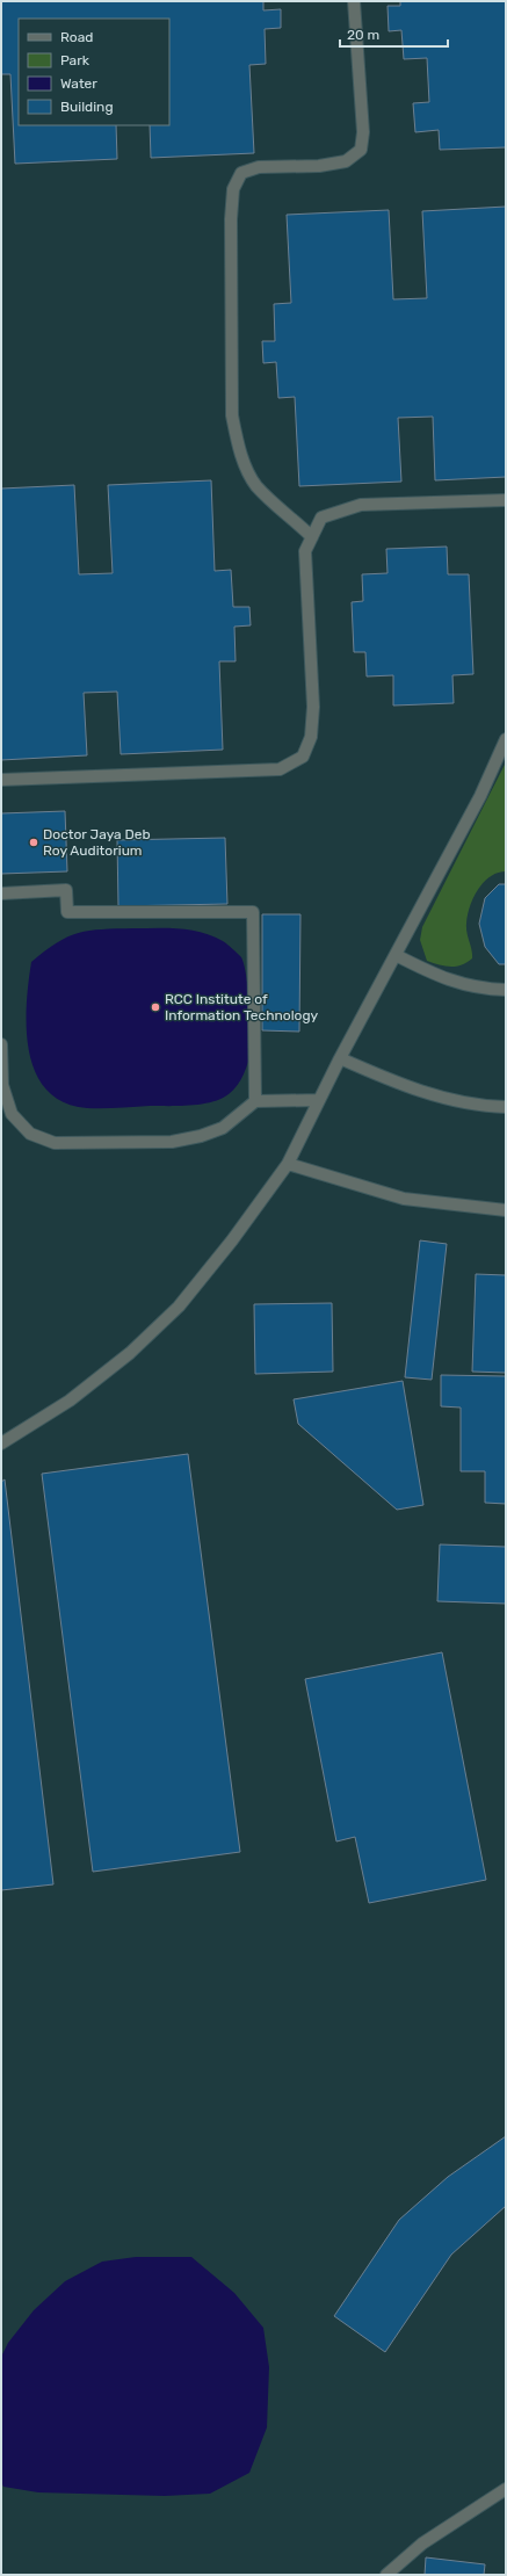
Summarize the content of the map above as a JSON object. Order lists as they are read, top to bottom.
{
  "places": ["Doctor Jaya Deb Roy Auditorium", "RCC Institute of Information Technology"],
  "legend": [
    "Road",
    "Park",
    "Water",
    "Building"
  ],
  "scale_bar": "20 m"
}
